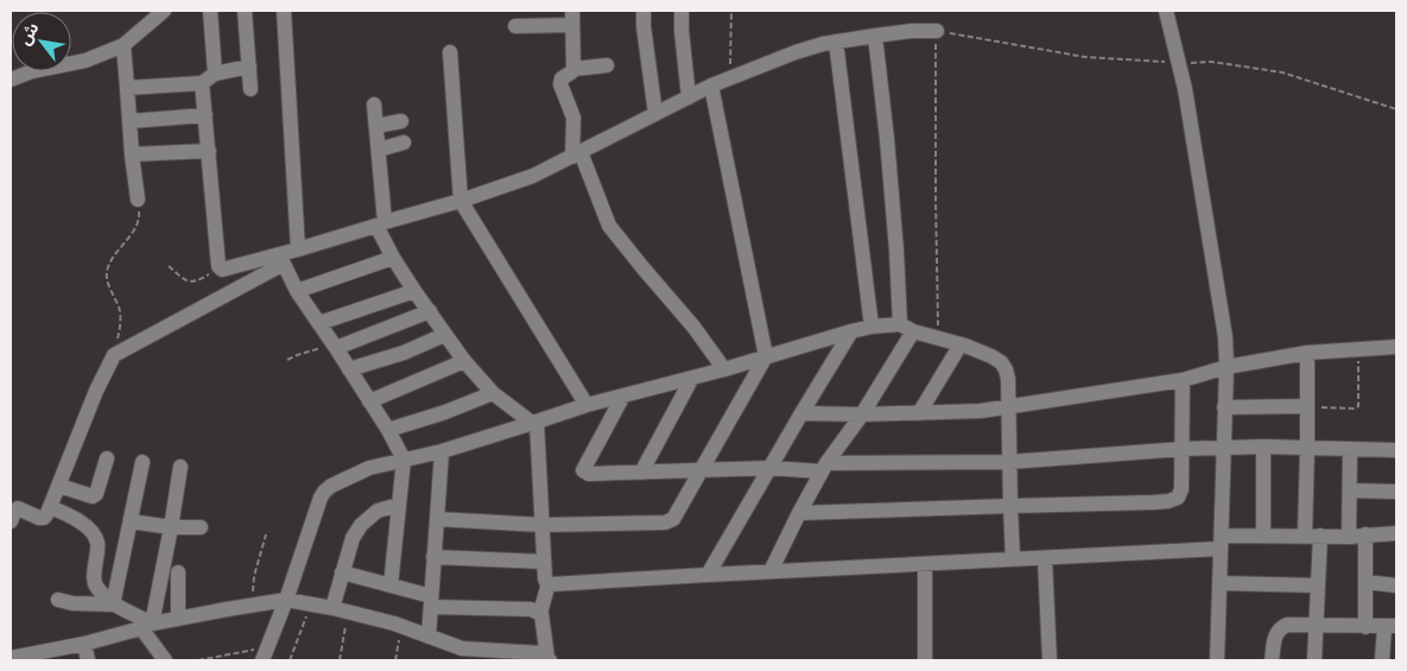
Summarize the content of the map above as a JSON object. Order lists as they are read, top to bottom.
{
  "north": "top left"
}
